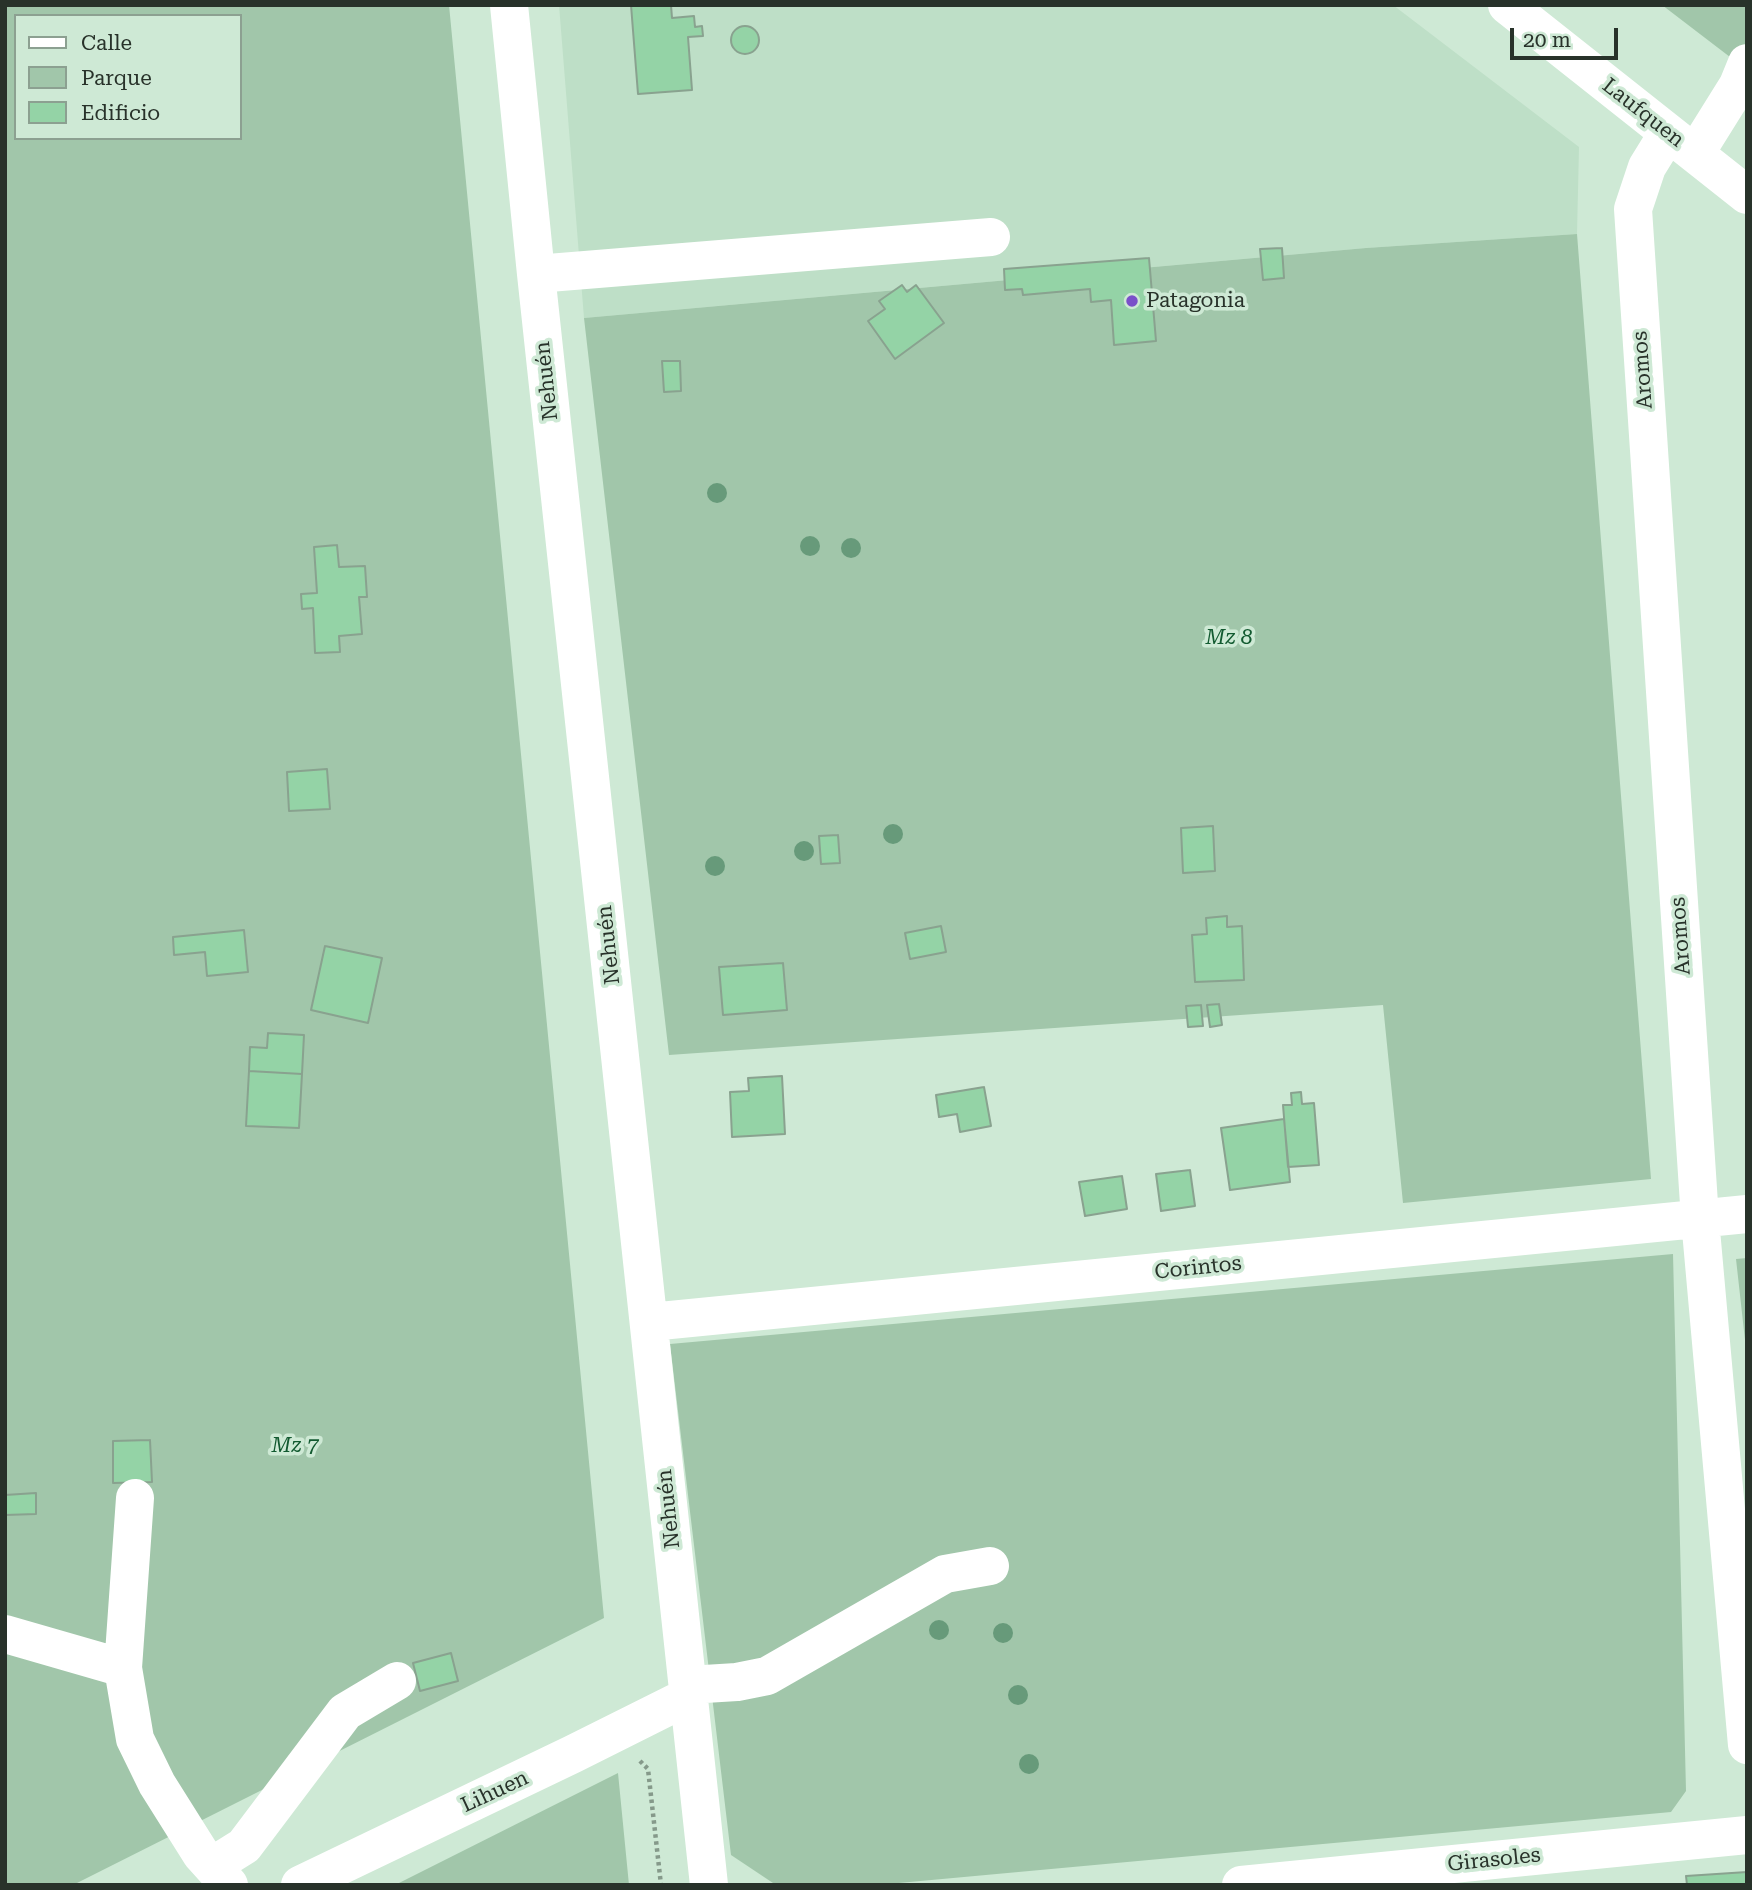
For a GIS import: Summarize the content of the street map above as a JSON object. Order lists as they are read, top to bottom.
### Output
{
  "streets": {
    "street": [
      "Laufquen",
      "Aromos",
      "Nehuén",
      "Corintos",
      "Lihuen",
      "Girasoles"
    ]
  },
  "crossings": [
    ["Laufquen", "Aromos"],
    ["Aromos", "Corintos"],
    ["Nehuén", "Corintos"],
    ["Nehuén", "Lihuen"]
  ],
  "parks": ["Mz 8", "Mz 7"],
  "places": ["Patagonia"],
  "legend": ["Calle", "Parque", "Edificio"],
  "scale_bar": "20 m"
}
